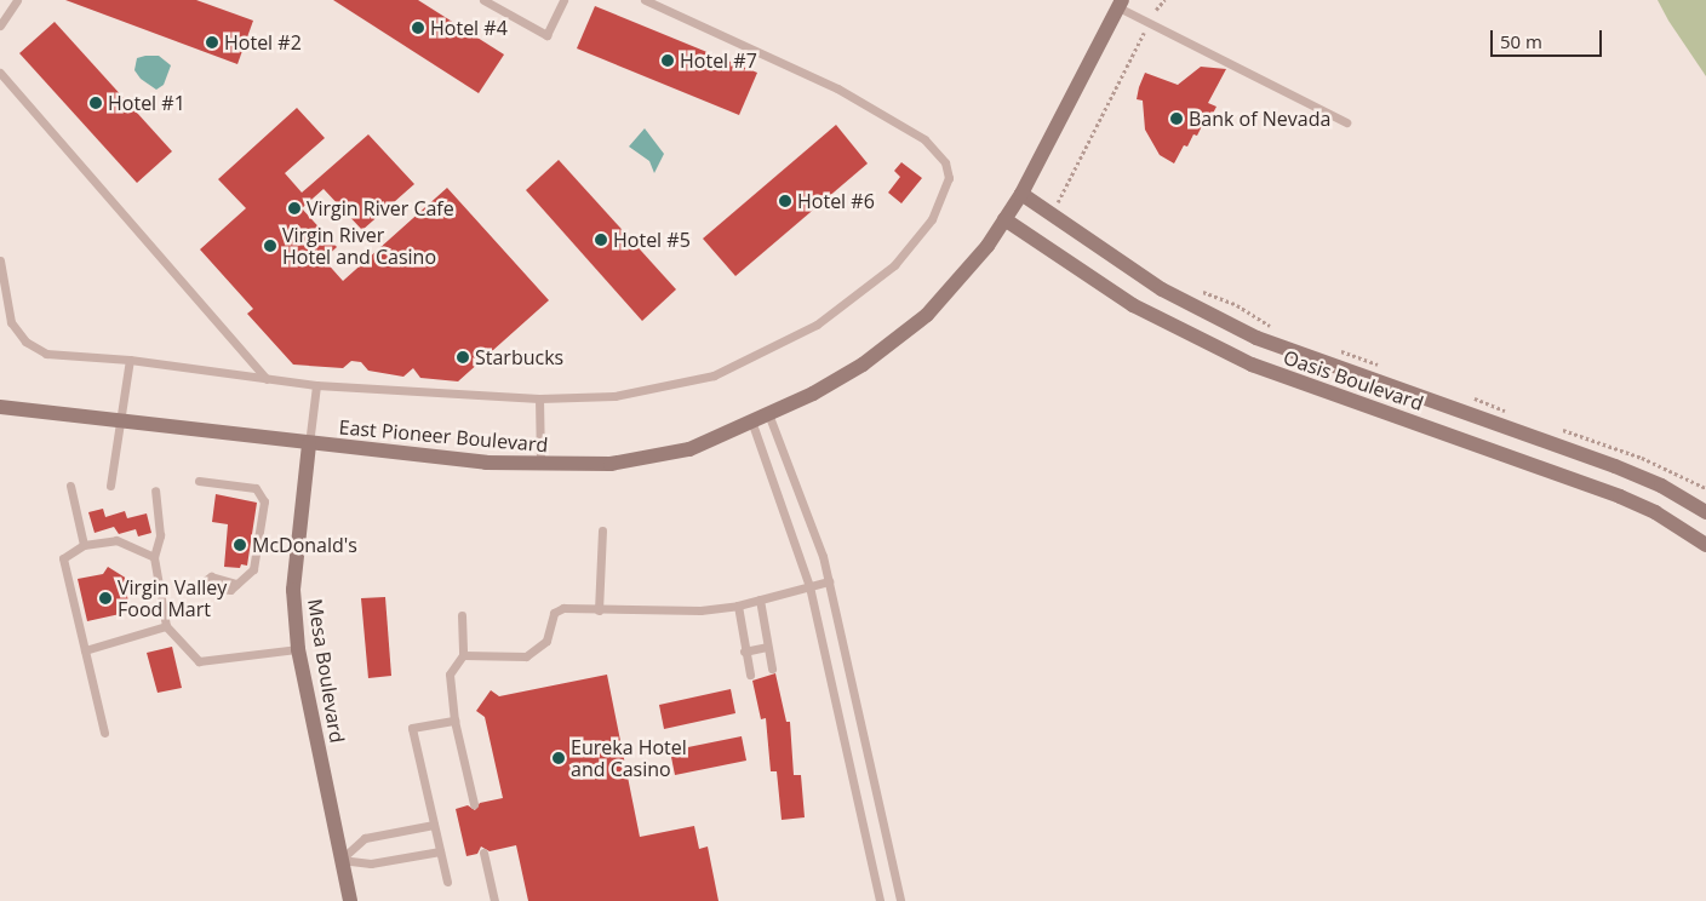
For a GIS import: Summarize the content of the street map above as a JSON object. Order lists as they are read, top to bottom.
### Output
{
  "streets": {
    "main road": ["Oasis Boulevard", "East Pioneer Boulevard", "Mesa Boulevard"]
  },
  "crossings": [
    ["Oasis Boulevard", "East Pioneer Boulevard"],
    ["East Pioneer Boulevard", "Mesa Boulevard"]
  ],
  "places": [
    "Hotel #4",
    "Hotel #2",
    "Hotel #7",
    "Hotel #1",
    "Bank of Nevada",
    "Hotel #6",
    "Virgin River Cafe",
    "Hotel #5",
    "Virgin River Hotel and Casino",
    "Starbucks",
    "McDonald's",
    "Virgin Valley Food Mart",
    "Eureka Hotel and Casino"
  ],
  "scale_bar": "50 m"
}
